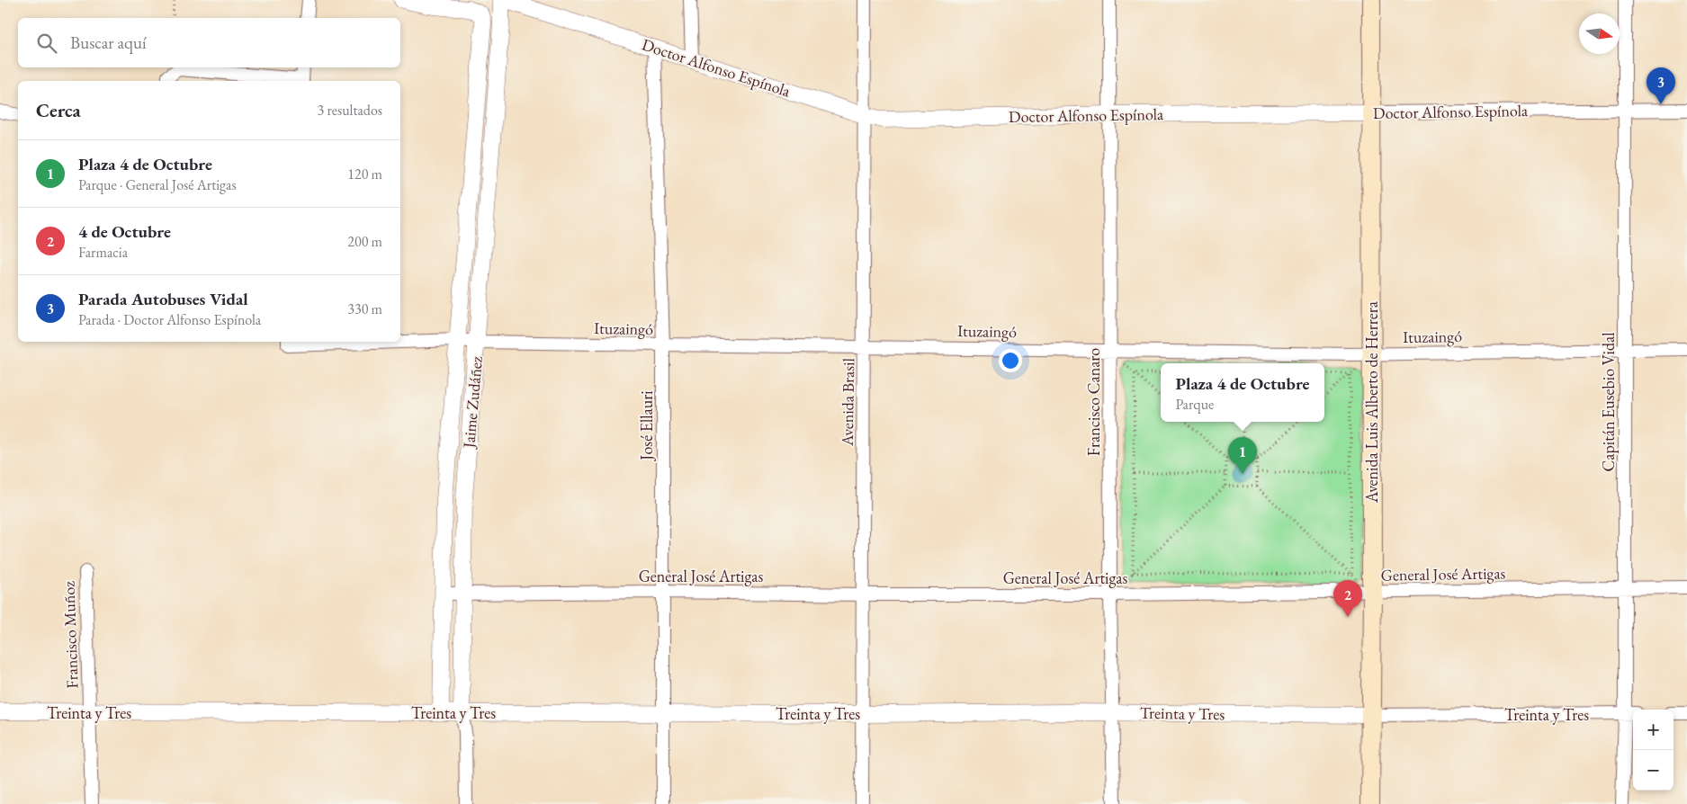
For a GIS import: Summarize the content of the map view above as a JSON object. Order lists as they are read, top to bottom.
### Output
{
  "streets": {
    "main road": ["Avenida Luis Alberto de Herrera"],
    "street": [
      "Doctor Alfonso Espínola",
      "Ituzaingó",
      "Jaime Zudáñez",
      "Avenida Brasil",
      "Francisco Canaro",
      "Capitán Eusebio Vidal",
      "José Ellauri",
      "General José Artigas",
      "Francisco Muñoz",
      "Treinta y Tres"
    ]
  },
  "crossings": [
    ["Doctor Alfonso Espínola", "Jaime Zudáñez"],
    ["Doctor Alfonso Espínola", "Avenida Brasil"],
    ["Doctor Alfonso Espínola", "Francisco Canaro"],
    ["Doctor Alfonso Espínola", "Avenida Luis Alberto de Herrera"],
    ["Doctor Alfonso Espínola", "Capitán Eusebio Vidal"],
    ["Doctor Alfonso Espínola", "José Ellauri"],
    ["Ituzaingó", "Jaime Zudáñez"],
    ["Ituzaingó", "Avenida Brasil"],
    ["Ituzaingó", "Francisco Canaro"],
    ["Ituzaingó", "Avenida Luis Alberto de Herrera"],
    ["Ituzaingó", "Capitán Eusebio Vidal"],
    ["Ituzaingó", "José Ellauri"],
    ["Jaime Zudáñez", "General José Artigas"],
    ["Jaime Zudáñez", "Treinta y Tres"],
    ["Avenida Brasil", "General José Artigas"],
    ["Avenida Brasil", "Treinta y Tres"],
    ["Francisco Canaro", "General José Artigas"],
    ["Francisco Canaro", "Treinta y Tres"],
    ["Avenida Luis Alberto de Herrera", "General José Artigas"],
    ["Avenida Luis Alberto de Herrera", "Treinta y Tres"],
    ["Capitán Eusebio Vidal", "General José Artigas"],
    ["Capitán Eusebio Vidal", "Treinta y Tres"],
    ["José Ellauri", "General José Artigas"],
    ["José Ellauri", "Treinta y Tres"],
    ["Francisco Muñoz", "Treinta y Tres"]
  ],
  "north": "right",
  "page": {
    "search": "Buscar aquí",
    "pins": ["3", "1", "2"],
    "heading": ["Cerca", "3 resultados"],
    "list": [
      {
        "mark": "1",
        "name": "Plaza 4 de Octubre",
        "note": "Parque · General José Artigas",
        "value": "120 m"
      },
      {
        "mark": "2",
        "name": "4 de Octubre",
        "note": "Farmacia",
        "value": "200 m"
      },
      {
        "mark": "3",
        "name": "Parada Autobuses Vidal",
        "note": "Parada · Doctor Alfonso Espínola",
        "value": "330 m"
      }
    ],
    "popup": ["Plaza 4 de Octubre", "Parque"],
    "map_buttons": ["+", "−"]
  }
}
